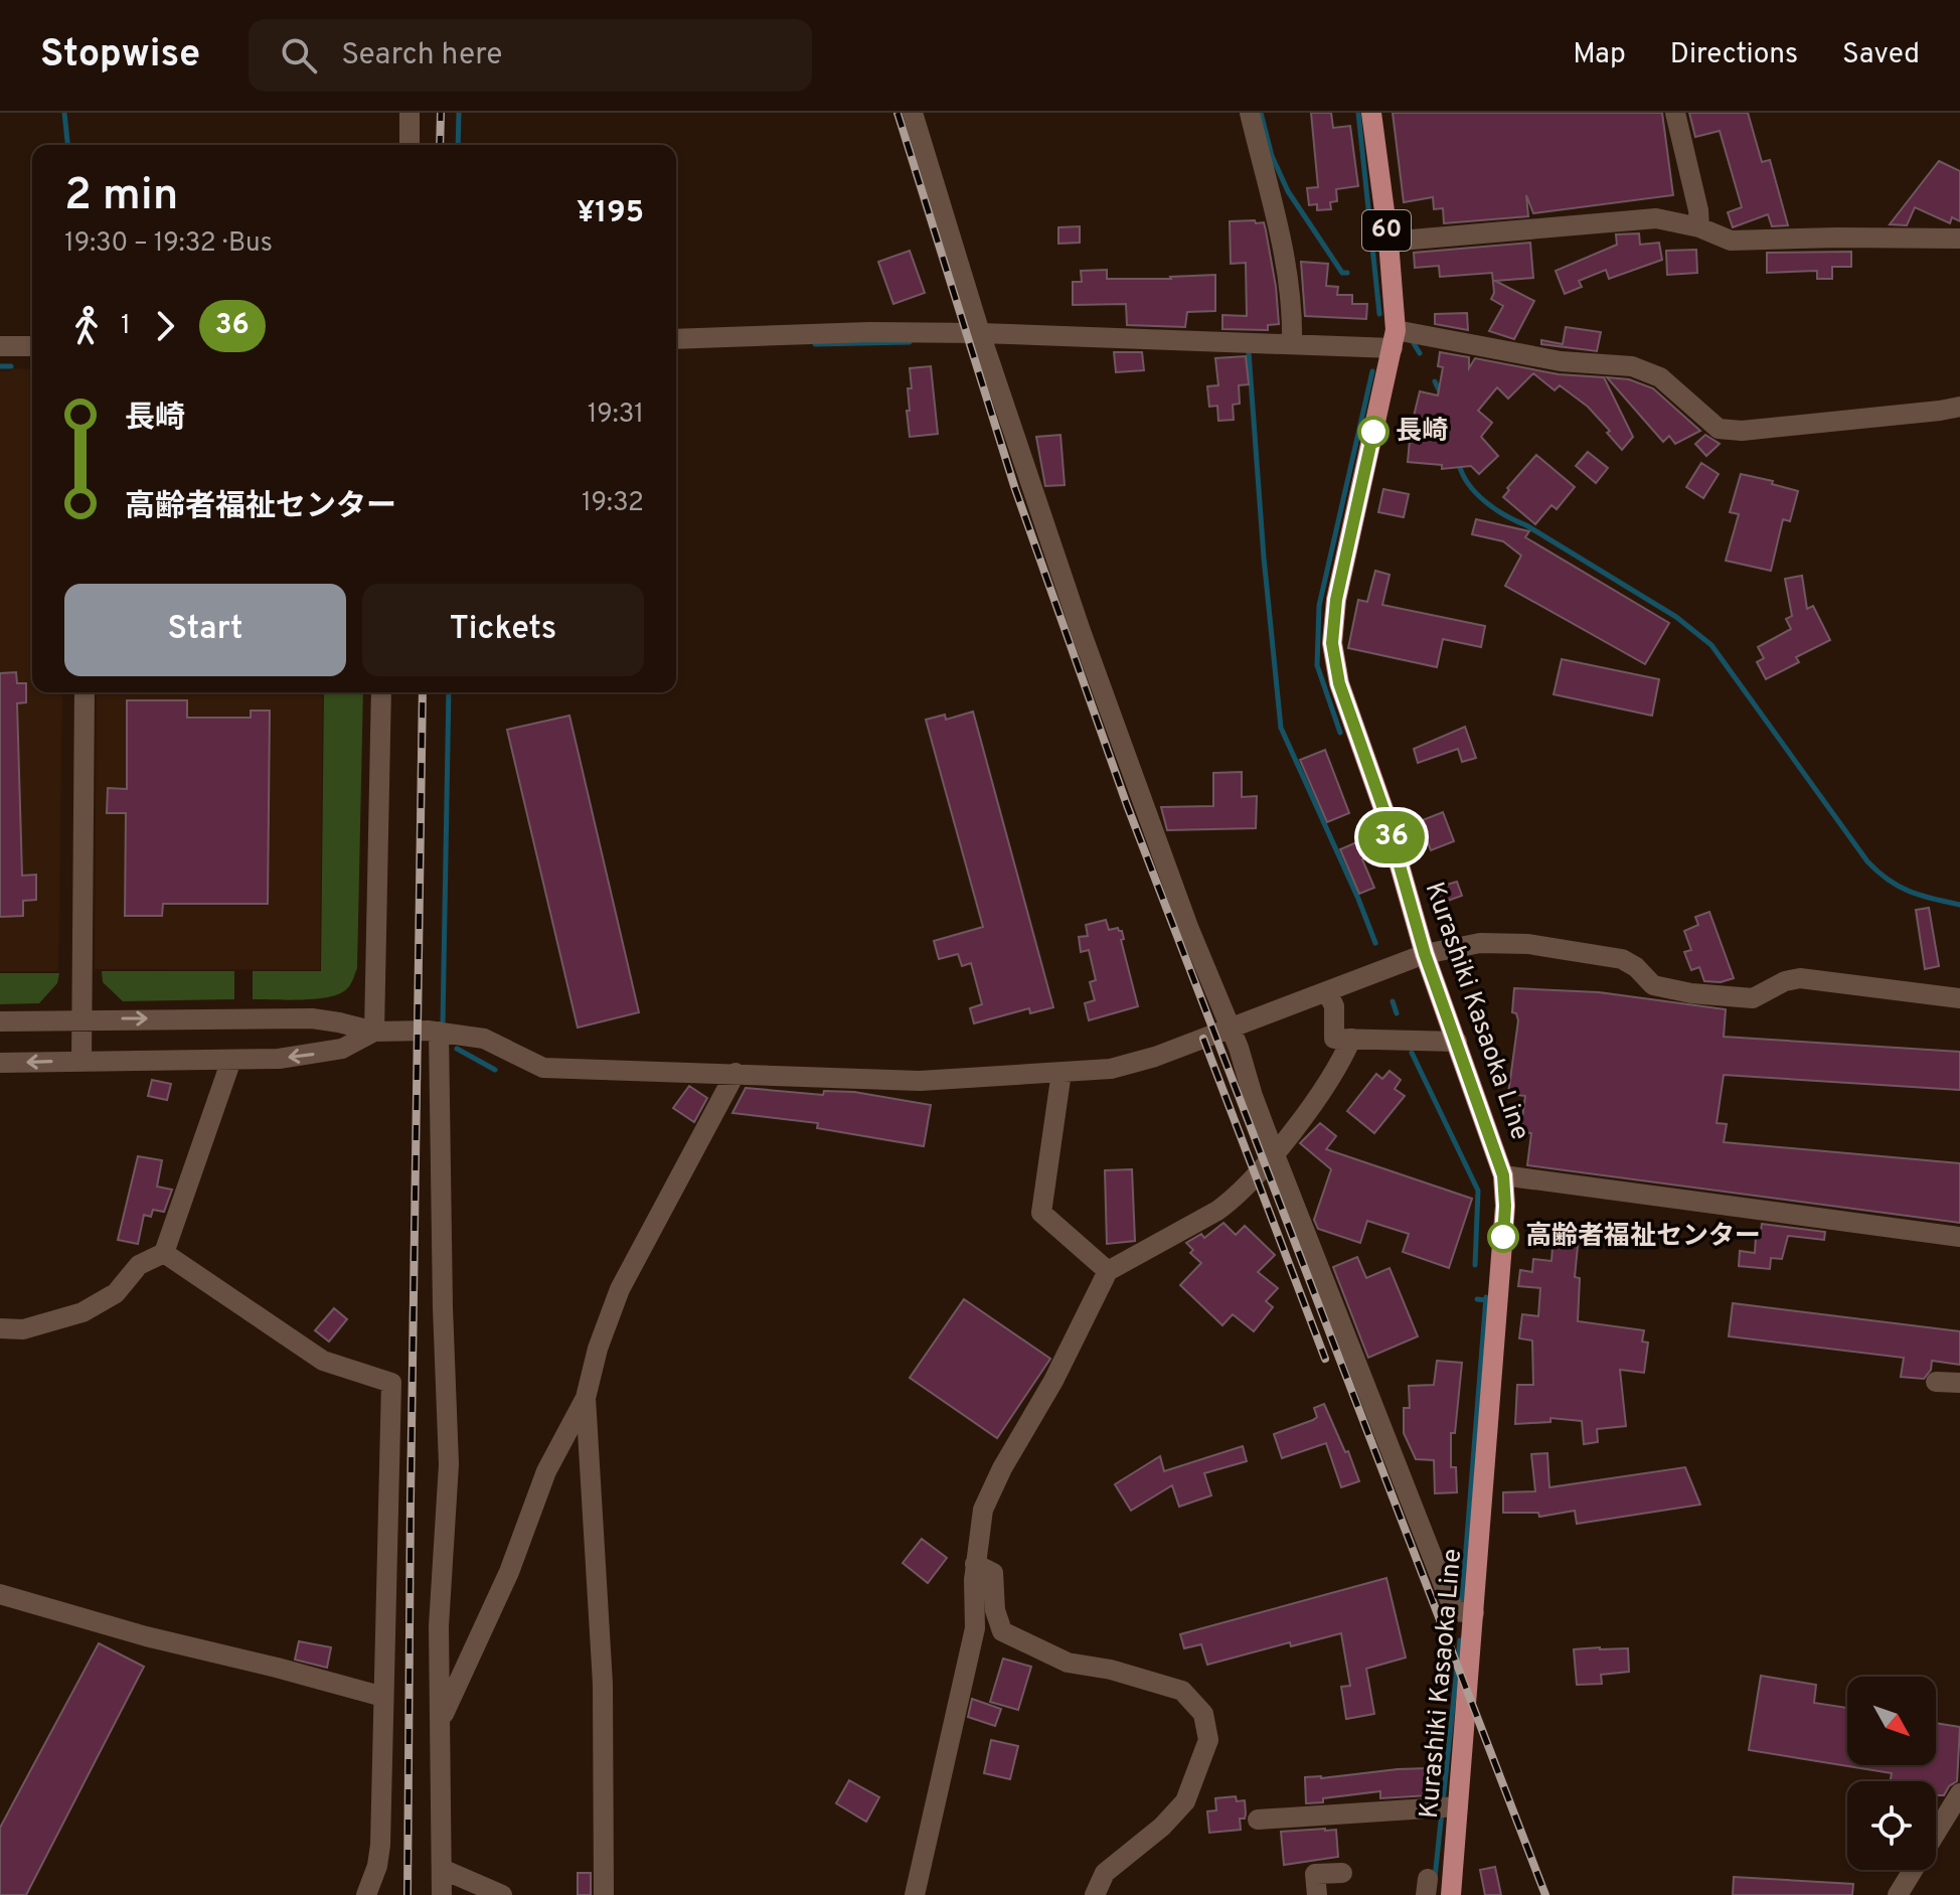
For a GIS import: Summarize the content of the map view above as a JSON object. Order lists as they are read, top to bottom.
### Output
{
  "streets": {
    "main road": ["60", "Kurashiki Kasaoka Line"]
  },
  "places": ["長崎", "高齢者福祉センター"],
  "lines": ["bus line 36"],
  "north": "bottom right",
  "page": {
    "header": "Stopwise",
    "search": "Search here",
    "nav": ["Map", "Directions", "Saved"],
    "on_map": "36",
    "heading": ["2 min", "19:30 – 19:32 · Bus", "¥195"],
    "legs": ["1", "36"],
    "list": [
      {
        "name": "長崎",
        "value": "19:31"
      },
      {
        "name": "高齢者福祉センター",
        "value": "19:32"
      }
    ],
    "buttons": ["Start", "Tickets"]
  }
}
